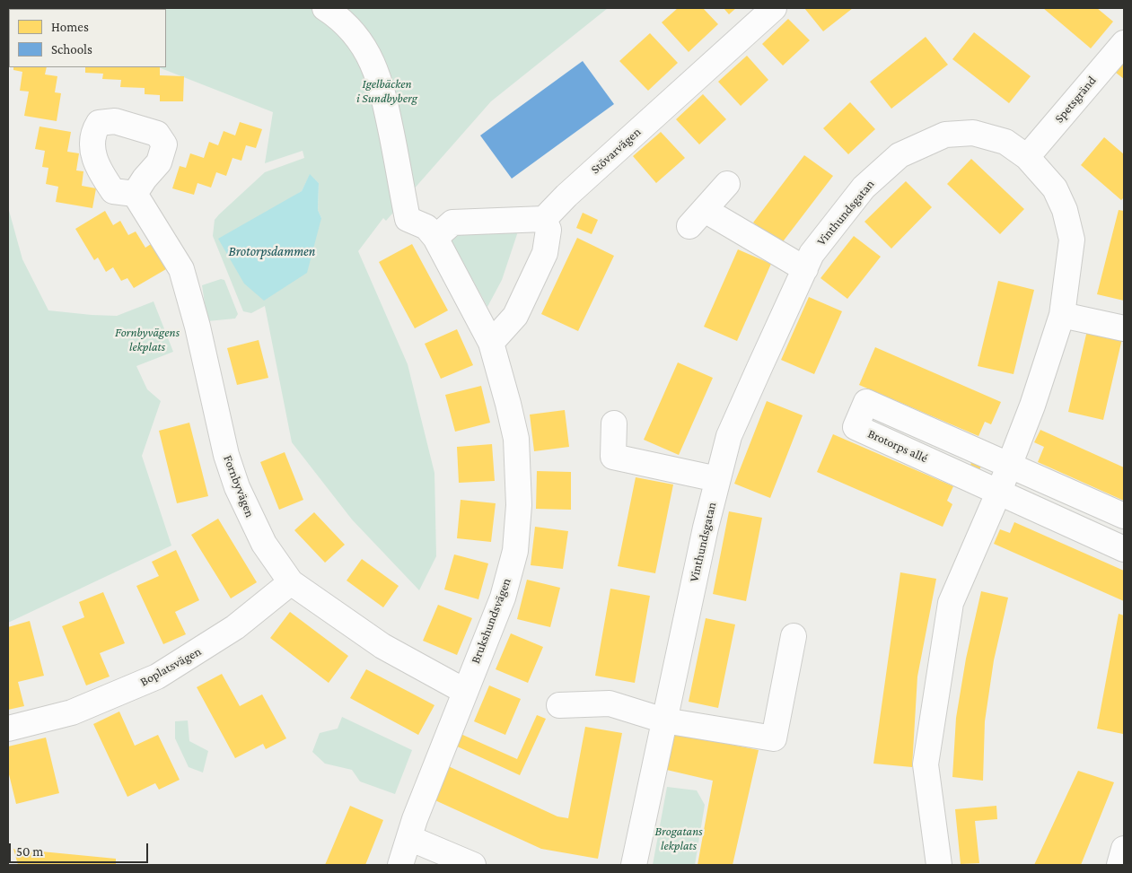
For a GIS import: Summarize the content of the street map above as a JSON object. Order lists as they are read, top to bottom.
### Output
{
  "streets": {
    "street": [
      "Spetsgränd",
      "Stövarvägen",
      "Vinthundsgatan",
      "Brotorps allé",
      "Fornbyvägen",
      "Brukshundsvägen",
      "Boplatsvägen"
    ]
  },
  "crossings": [
    ["Spetsgränd", "Vinthundsgatan"],
    ["Vinthundsgatan", "Brotorps allé"],
    ["Fornbyvägen", "Brukshundsvägen"],
    ["Fornbyvägen", "Boplatsvägen"]
  ],
  "water": ["Brotorpsdammen"],
  "parks": ["Igelbäcken i Sundbyberg", "Fornbyvägens lekplats", "Brogatans lekplats"],
  "legend": ["Homes", "Schools"],
  "scale_bar": "50 m"
}
